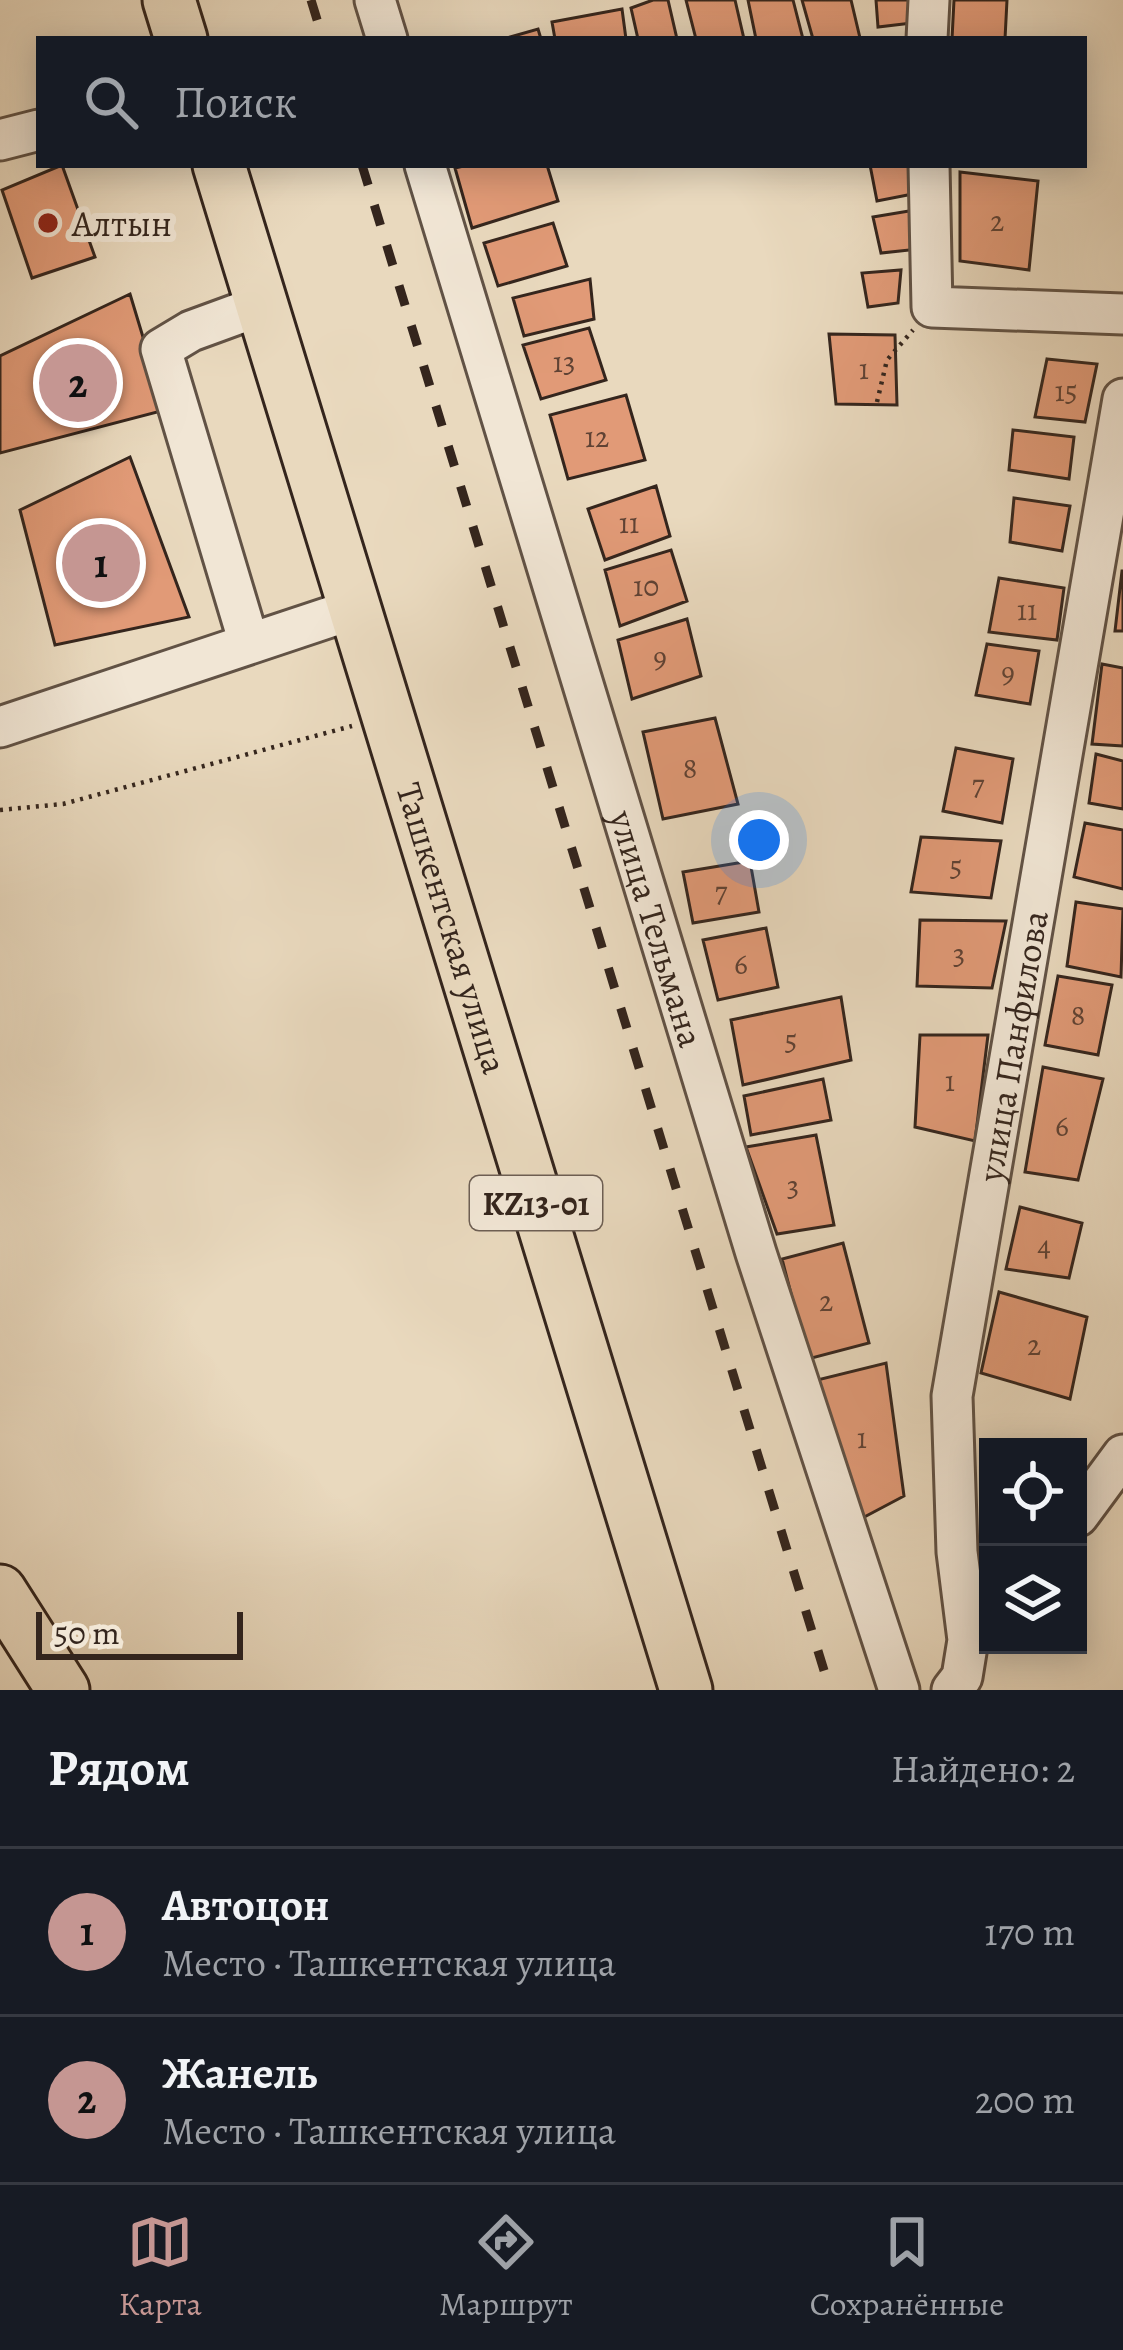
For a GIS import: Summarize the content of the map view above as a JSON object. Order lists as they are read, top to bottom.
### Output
{
  "streets": {
    "main road": ["Ташкентская улица", "KZ13-01"],
    "street": ["улица Тельмана", "улица Панфилова"]
  },
  "places": ["Алтын"],
  "house_numbers": [
    "2",
    "13",
    "1",
    "15",
    "12",
    "11",
    "10",
    "11",
    "9",
    "9",
    "8",
    "7",
    "5",
    "7",
    "3",
    "6",
    "8",
    "5",
    "1",
    "6",
    "3",
    "4",
    "2",
    "2",
    "1"
  ],
  "scale_bar": "50 m",
  "page": {
    "search": "Поиск",
    "pins": ["2", "1"],
    "scale": "50 m",
    "heading": ["Рядом", "Найдено: 2"],
    "list": [
      {
        "mark": "1",
        "name": "Автоцон",
        "note": "Место · Ташкентская улица",
        "value": "170 m"
      },
      {
        "mark": "2",
        "name": "Жанель",
        "note": "Место · Ташкентская улица",
        "value": "200 m"
      }
    ],
    "nav": ["Карта", "Маршрут", "Сохранённые"]
  }
}
